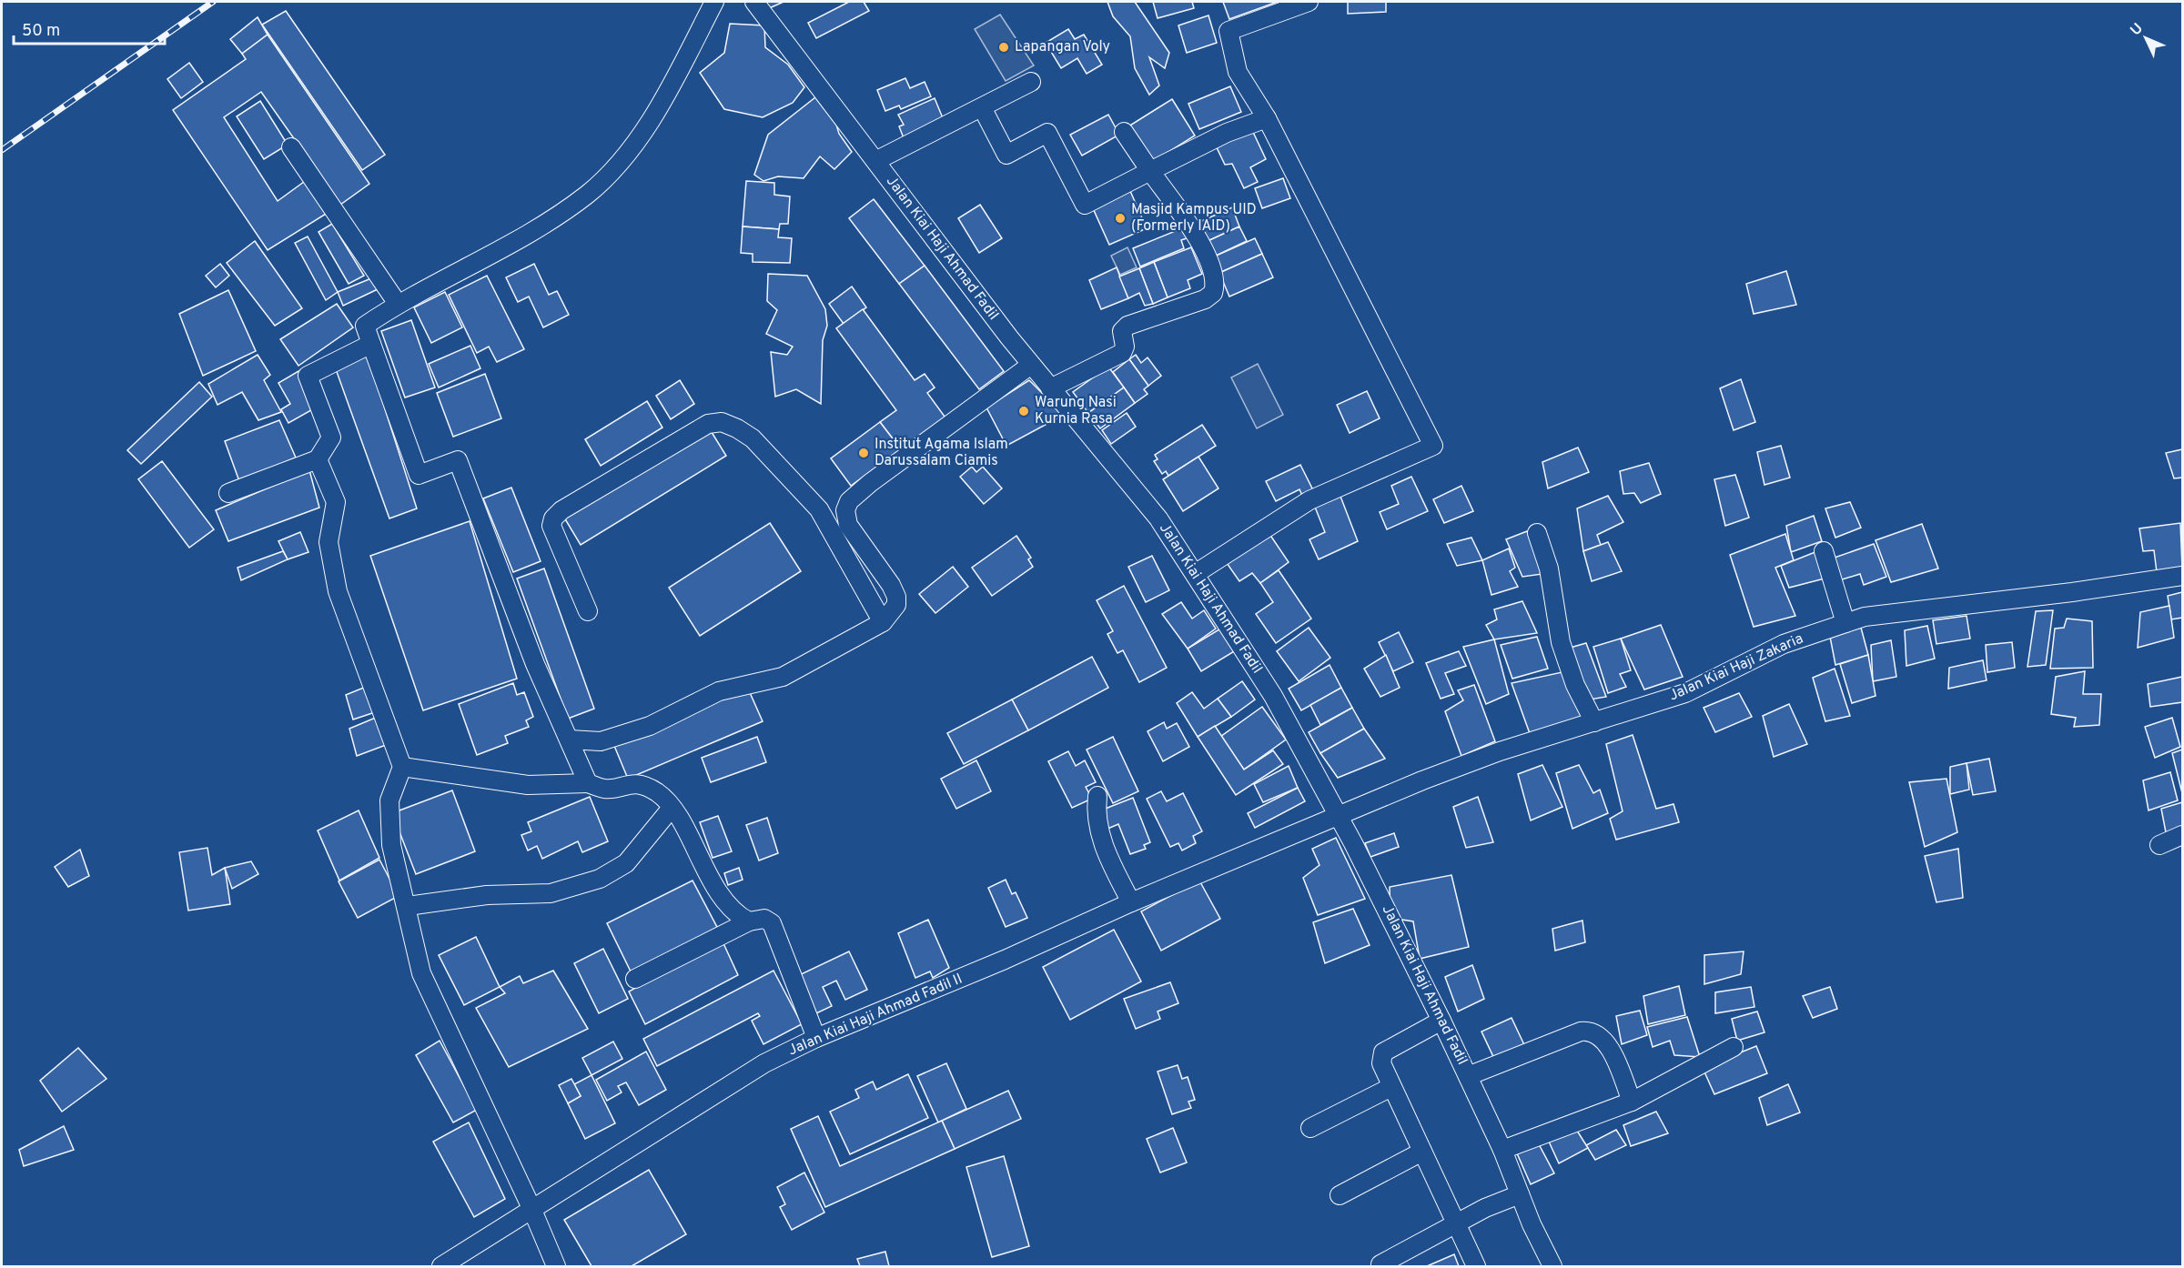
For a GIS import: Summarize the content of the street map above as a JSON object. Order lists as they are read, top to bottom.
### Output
{
  "streets": {
    "street": ["Jalan Kiai Haji Ahmad Fadil", "Jalan Kiai Haji Zakaria", "Jalan Kiai Haji Ahmad Fadil II"]
  },
  "crossings": [
    ["Jalan Kiai Haji Ahmad Fadil", "Jalan Kiai Haji Zakaria"],
    ["Jalan Kiai Haji Ahmad Fadil", "Jalan Kiai Haji Ahmad Fadil II"],
    ["Jalan Kiai Haji Zakaria", "Jalan Kiai Haji Ahmad Fadil II"]
  ],
  "places": [
    "Lapangan Voly",
    "Masjid Kampus UID (Formerly IAID)",
    "Warung Nasi Kurnia Rasa",
    "Institut Agama Islam Darussalam Ciamis"
  ],
  "scale_bar": "50 m",
  "north": "top left"
}
